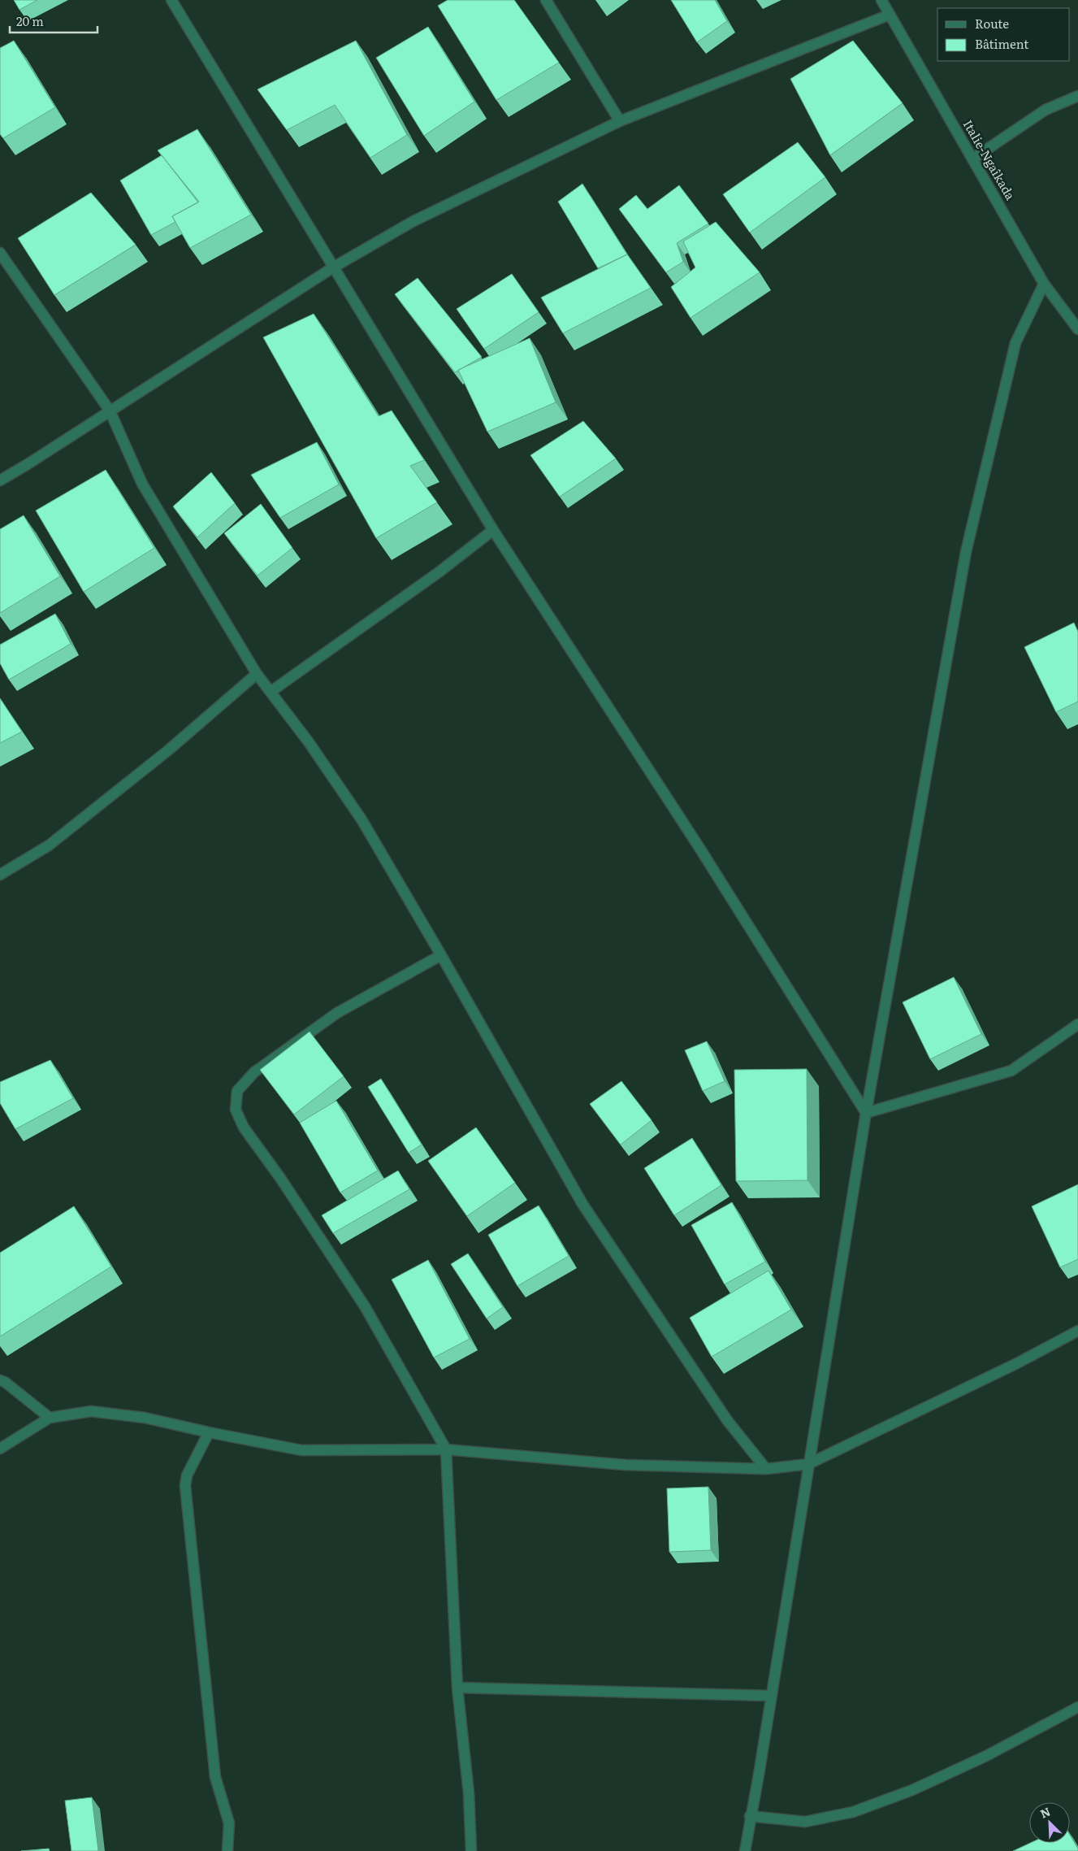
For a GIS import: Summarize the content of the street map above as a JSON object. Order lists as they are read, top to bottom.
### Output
{
  "streets": {
    "street": ["Italie-Ngaîkada"]
  },
  "legend": ["Route", "Bâtiment"],
  "scale_bar": "20 m",
  "north": "top left"
}
